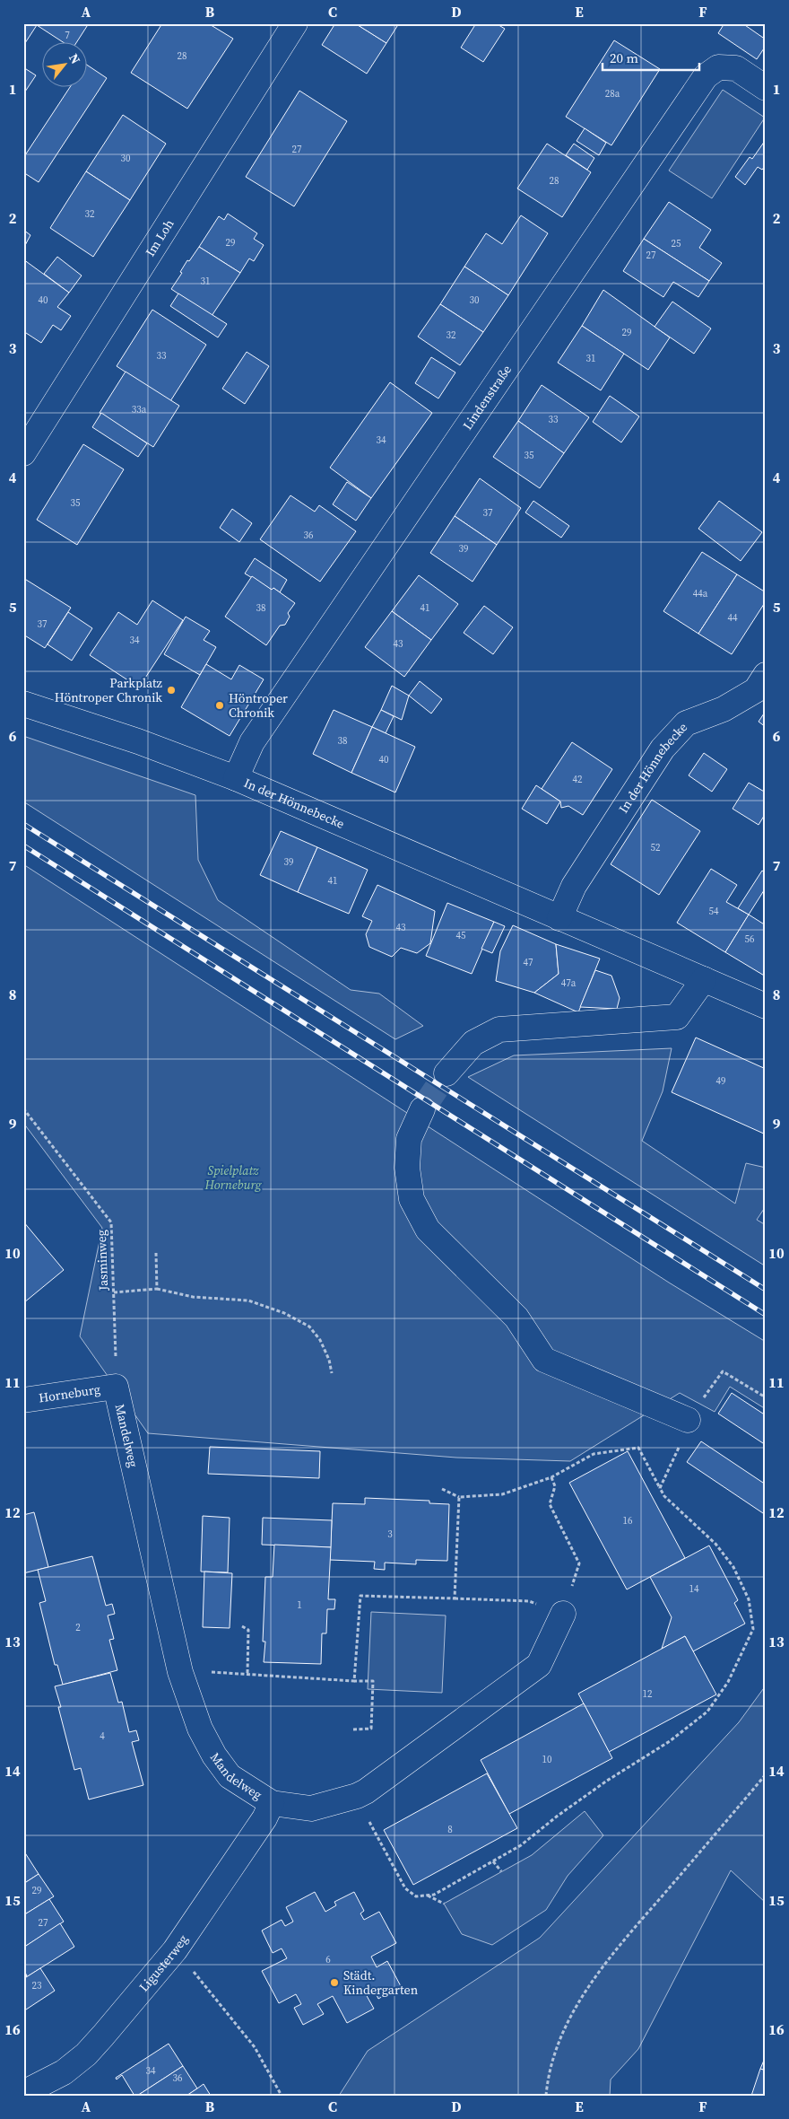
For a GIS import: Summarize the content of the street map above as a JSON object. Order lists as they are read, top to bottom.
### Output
{
  "streets": {
    "street": [
      "Im Loh",
      "Lindenstraße",
      "In der Hönnebecke",
      "Horneburg",
      "Mandelweg",
      "Ligusterweg"
    ],
    "path": ["Jasminweg"]
  },
  "crossings": [
    ["Lindenstraße", "In der Hönnebecke"],
    ["Jasminweg", "Horneburg"],
    ["Jasminweg", "Mandelweg"],
    ["Horneburg", "Mandelweg"],
    ["Mandelweg", "Ligusterweg"]
  ],
  "parks": ["Spielplatz Horneburg"],
  "places": ["Parkplatz Höntroper Chronik", "Höntroper Chronik", "Städt. Kindergarten"],
  "house_numbers": [
    "7",
    "28",
    "28a",
    "27",
    "30",
    "28",
    "32",
    "29",
    "25",
    "27",
    "31",
    "40",
    "30",
    "29",
    "32",
    "33",
    "31",
    "33a",
    "33",
    "34",
    "35",
    "35",
    "37",
    "36",
    "39",
    "44a",
    "38",
    "41",
    "44",
    "37",
    "34",
    "43",
    "38",
    "40",
    "42",
    "52",
    "39",
    "41",
    "54",
    "43",
    "45",
    "56",
    "47",
    "47a",
    "49",
    "16",
    "3",
    "14",
    "1",
    "2",
    "12",
    "4",
    "10",
    "8",
    "29",
    "27",
    "6",
    "23",
    "34",
    "36"
  ],
  "scale_bar": "20 m",
  "north": "top right",
  "grid": {
    "columns": [
      "A",
      "B",
      "C",
      "D",
      "E",
      "F"
    ],
    "rows": [
      "1",
      "2",
      "3",
      "4",
      "5",
      "6",
      "7",
      "8",
      "9",
      "10",
      "11",
      "12",
      "13",
      "14",
      "15",
      "16"
    ]
  }
}
